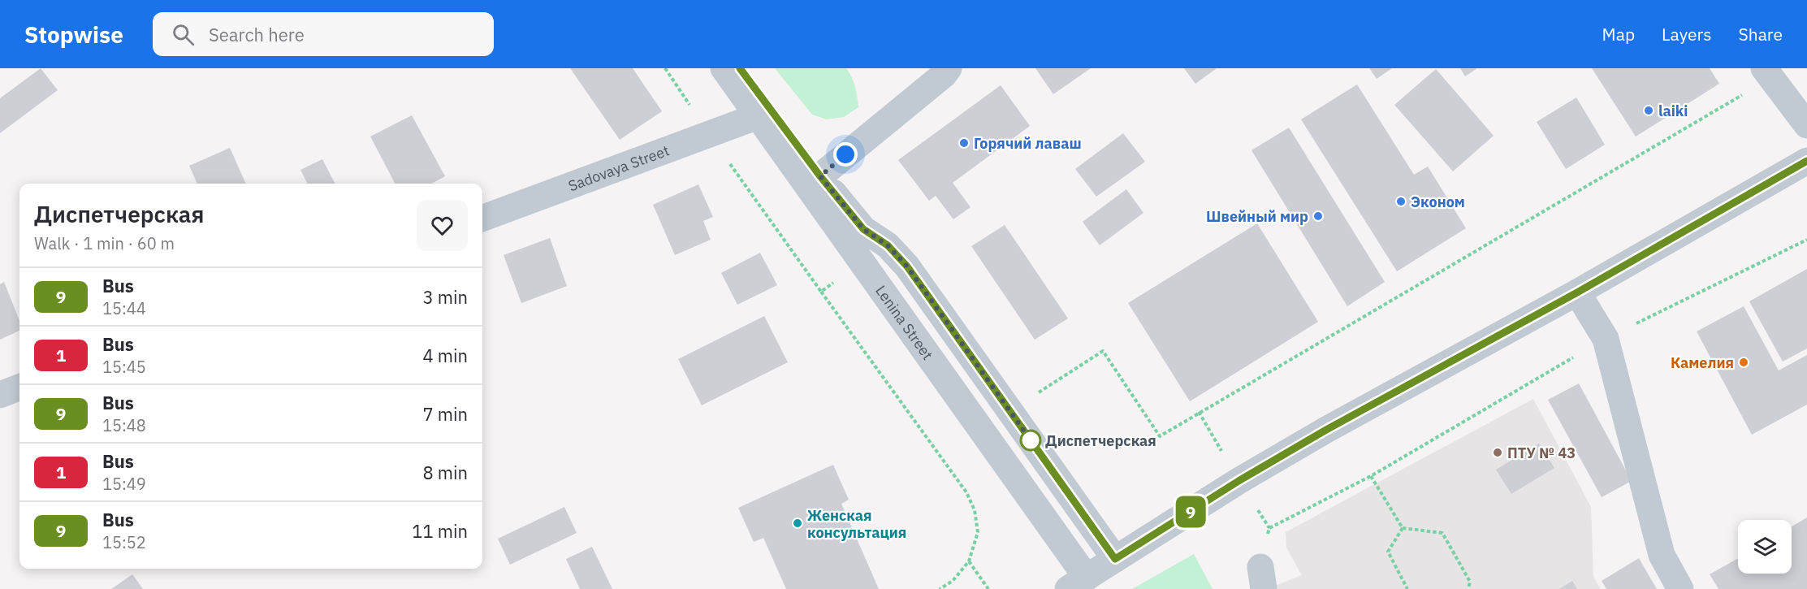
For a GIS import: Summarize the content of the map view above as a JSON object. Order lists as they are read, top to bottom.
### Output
{
  "streets": {
    "street": ["Sadovaya Street", "Lenina Street"]
  },
  "crossings": [
    ["Sadovaya Street", "Lenina Street"]
  ],
  "places": [
    "laiki",
    "Горячий лаваш",
    "Эконом",
    "Швейный мир",
    "Камелия",
    "Диспетчерская",
    "ПТУ № 43",
    "Женская консультация"
  ],
  "lines": ["bus line 9"],
  "page": {
    "header": "Stopwise",
    "search": "Search here",
    "nav": ["Map", "Layers", "Share"],
    "on_map": "9",
    "heading": ["Диспетчерская", "Walk · 1 min · 60 m"],
    "list": [
      {
        "mark": "9",
        "name": "Bus",
        "note": "15:44",
        "value": "3 min"
      },
      {
        "mark": "1",
        "name": "Bus",
        "note": "15:45",
        "value": "4 min"
      },
      {
        "mark": "9",
        "name": "Bus",
        "note": "15:48",
        "value": "7 min"
      },
      {
        "mark": "1",
        "name": "Bus",
        "note": "15:49",
        "value": "8 min"
      },
      {
        "mark": "9",
        "name": "Bus",
        "note": "15:52",
        "value": "11 min"
      }
    ]
  }
}
